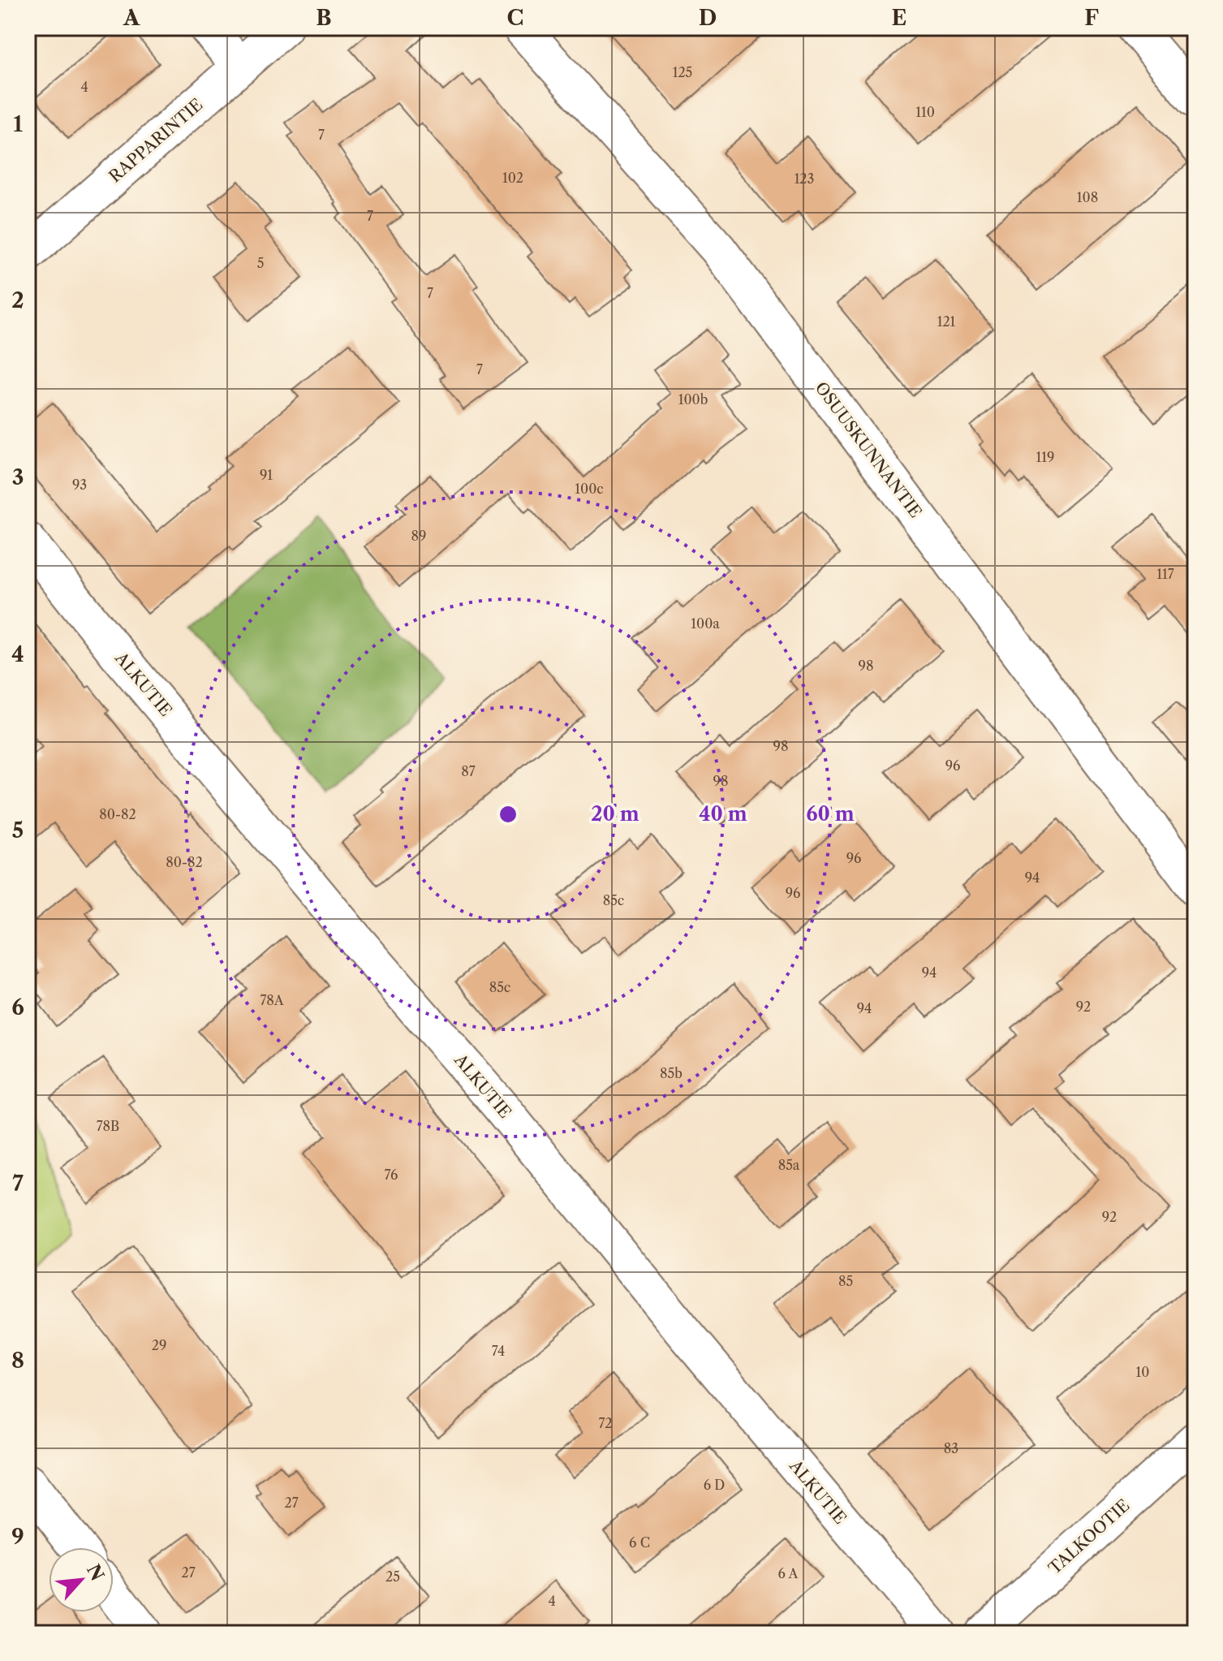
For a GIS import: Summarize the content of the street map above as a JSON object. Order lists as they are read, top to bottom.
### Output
{
  "streets": {
    "street": [
      "RAPPARINTIE",
      "OSUUSKUNNANTIE",
      "ALKUTIE",
      "TALKOOTIE"
    ]
  },
  "house_numbers": [
    "125",
    "4",
    "110",
    "7",
    "102",
    "123",
    "108",
    "7",
    "5",
    "7",
    "121",
    "7",
    "100b",
    "119",
    "91",
    "93",
    "100c",
    "89",
    "117",
    "100a",
    "98",
    "98",
    "96",
    "87",
    "98",
    "80-82",
    "96",
    "80-82",
    "94",
    "96",
    "85c",
    "94",
    "85c",
    "78A",
    "92",
    "94",
    "85b",
    "78B",
    "85a",
    "76",
    "92",
    "85",
    "29",
    "74",
    "10",
    "72",
    "83",
    "6 D",
    "27",
    "6 C",
    "27",
    "6 A",
    "25",
    "4"
  ],
  "north": "top right",
  "grid": {
    "columns": [
      "A",
      "B",
      "C",
      "D",
      "E",
      "F"
    ],
    "rows": [
      "1",
      "2",
      "3",
      "4",
      "5",
      "6",
      "7",
      "8",
      "9"
    ]
  },
  "rings": ["20 m", "40 m", "60 m"]
}
